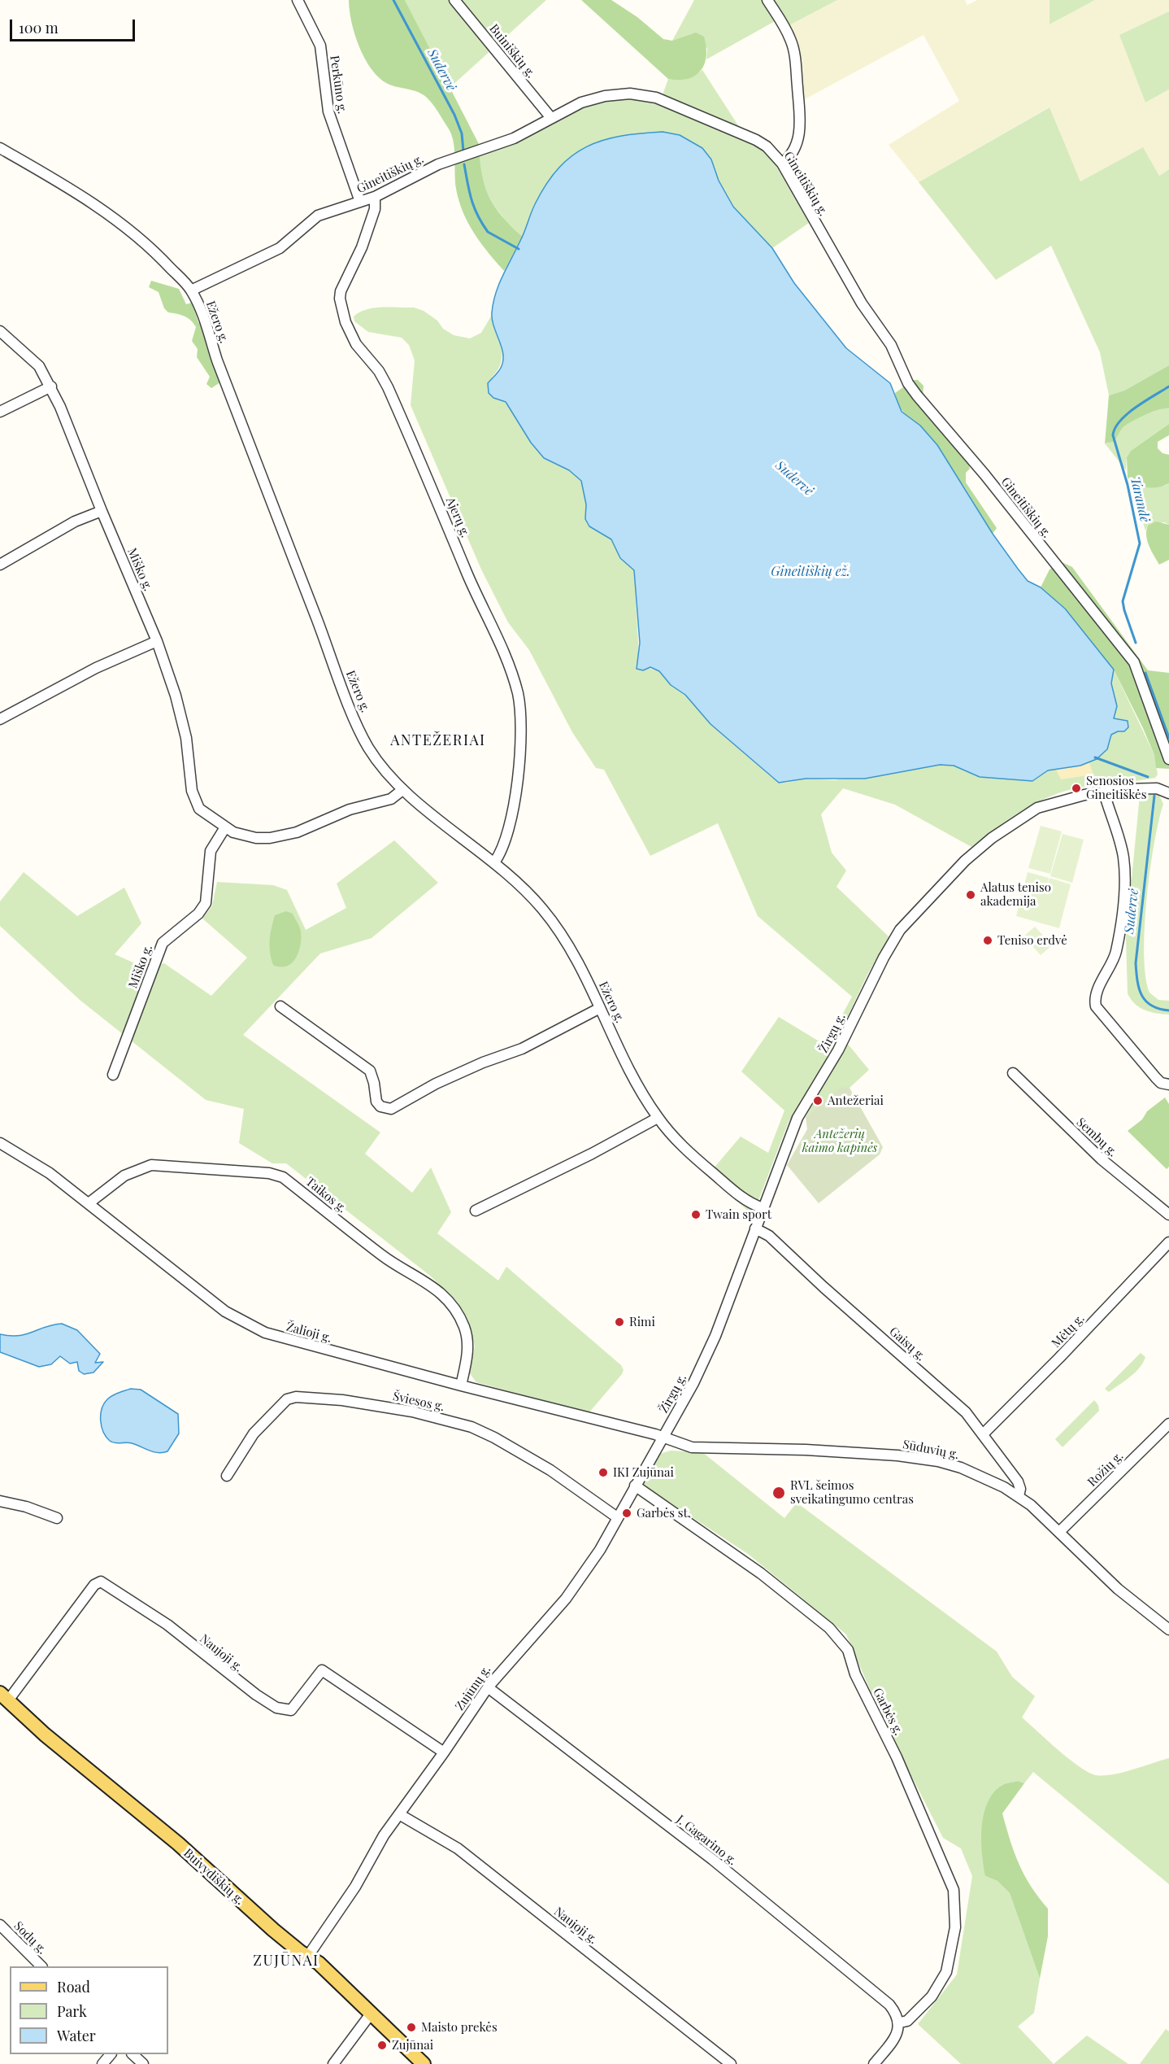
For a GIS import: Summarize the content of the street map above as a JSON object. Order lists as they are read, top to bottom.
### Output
{
  "streets": {
    "main road": ["Buivydiškių g."],
    "street": [
      "Buiniškių g.",
      "Perkūno g.",
      "Gineitiškių g.",
      "Ežero g.",
      "Ajerų g.",
      "Miško g.",
      "Žirgų g.",
      "Sembų g.",
      "Taikos g.",
      "Mėtų g.",
      "Žalioji g.",
      "Gaisų g.",
      "Šviesos g.",
      "Sūduvių g.",
      "Rožių g.",
      "Naujoji g.",
      "Zujūnų g.",
      "Garbės g.",
      "J. Gagarino g.",
      "Sodų g."
    ]
  },
  "crossings": [
    ["Buiniškių g.", "Gineitiškių g."],
    ["Perkūno g.", "Gineitiškių g."],
    ["Gineitiškių g.", "Ežero g."],
    ["Gineitiškių g.", "Ajerų g."],
    ["Ežero g.", "Ajerų g."],
    ["Ežero g.", "Miško g."],
    ["Ežero g.", "Žirgų g."],
    ["Žirgų g.", "Žalioji g."],
    ["Žirgų g.", "Gaisų g."],
    ["Žirgų g.", "Sūduvių g."],
    ["Žirgų g.", "Zujūnų g."],
    ["Taikos g.", "Žalioji g."],
    ["Mėtų g.", "Gaisų g."],
    ["Žalioji g.", "Sūduvių g."],
    ["Žalioji g.", "Zujūnų g."],
    ["Gaisų g.", "Sūduvių g."],
    ["Šviesos g.", "Zujūnų g."],
    ["Sūduvių g.", "Rožių g."],
    ["Sūduvių g.", "Zujūnų g."],
    ["Naujoji g.", "Zujūnų g."],
    ["Naujoji g.", "Buivydiškių g."],
    ["Zujūnų g.", "Garbės g."],
    ["Zujūnų g.", "J. Gagarino g."],
    ["Zujūnų g.", "Buivydiškių g."],
    ["Garbės g.", "J. Gagarino g."]
  ],
  "districts": ["ANTEŽERIAI", "ZUJŪNAI"],
  "water": ["Sudervė", "Tarandė", "Gineitiškių ež."],
  "parks": ["Antežerių kaimo kapinės"],
  "places": [
    "Senosios Gineitiškės",
    "Alatus teniso akademija",
    "Teniso erdvė",
    "Antežeriai",
    "Twain sport",
    "Rimi",
    "IKI Zujūnai",
    "RVL šeimos sveikatingumo centras",
    "Garbės st.",
    "Maisto prekės",
    "Zujūnai"
  ],
  "legend": ["Road", "Park", "Water"],
  "scale_bar": "100 m"
}
